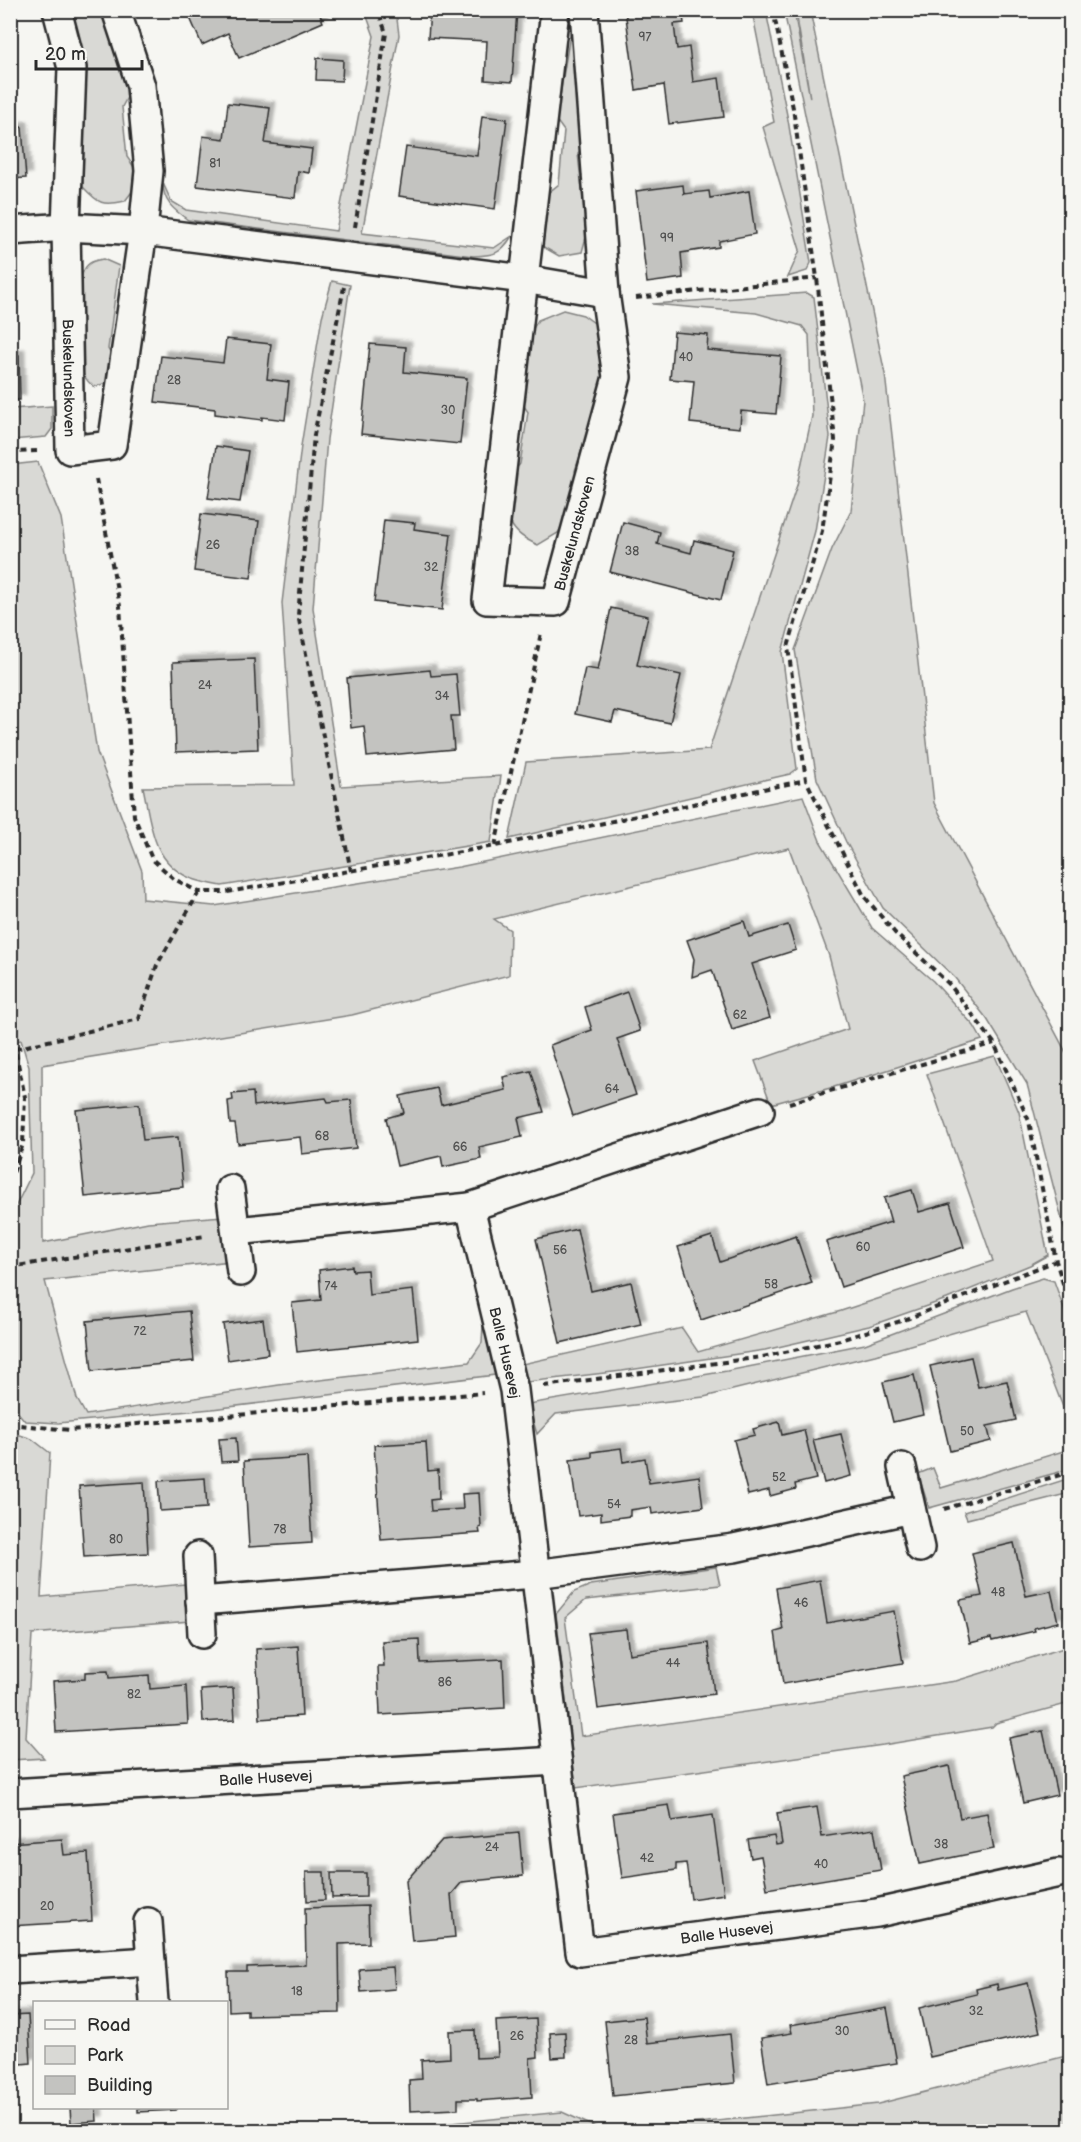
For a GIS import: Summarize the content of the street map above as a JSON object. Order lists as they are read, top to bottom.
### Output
{
  "streets": {
    "street": ["Buskelundskoven", "Balle Husevej"]
  },
  "house_numbers": [
    "97",
    "81",
    "99",
    "40",
    "28",
    "30",
    "26",
    "38",
    "32",
    "24",
    "34",
    "62",
    "64",
    "68",
    "66",
    "60",
    "56",
    "58",
    "74",
    "72",
    "50",
    "52",
    "54",
    "78",
    "80",
    "48",
    "46",
    "44",
    "86",
    "82",
    "38",
    "24",
    "42",
    "40",
    "20",
    "18",
    "32",
    "30",
    "26",
    "28"
  ],
  "legend": ["Road", "Park", "Building"],
  "scale_bar": "20 m"
}
